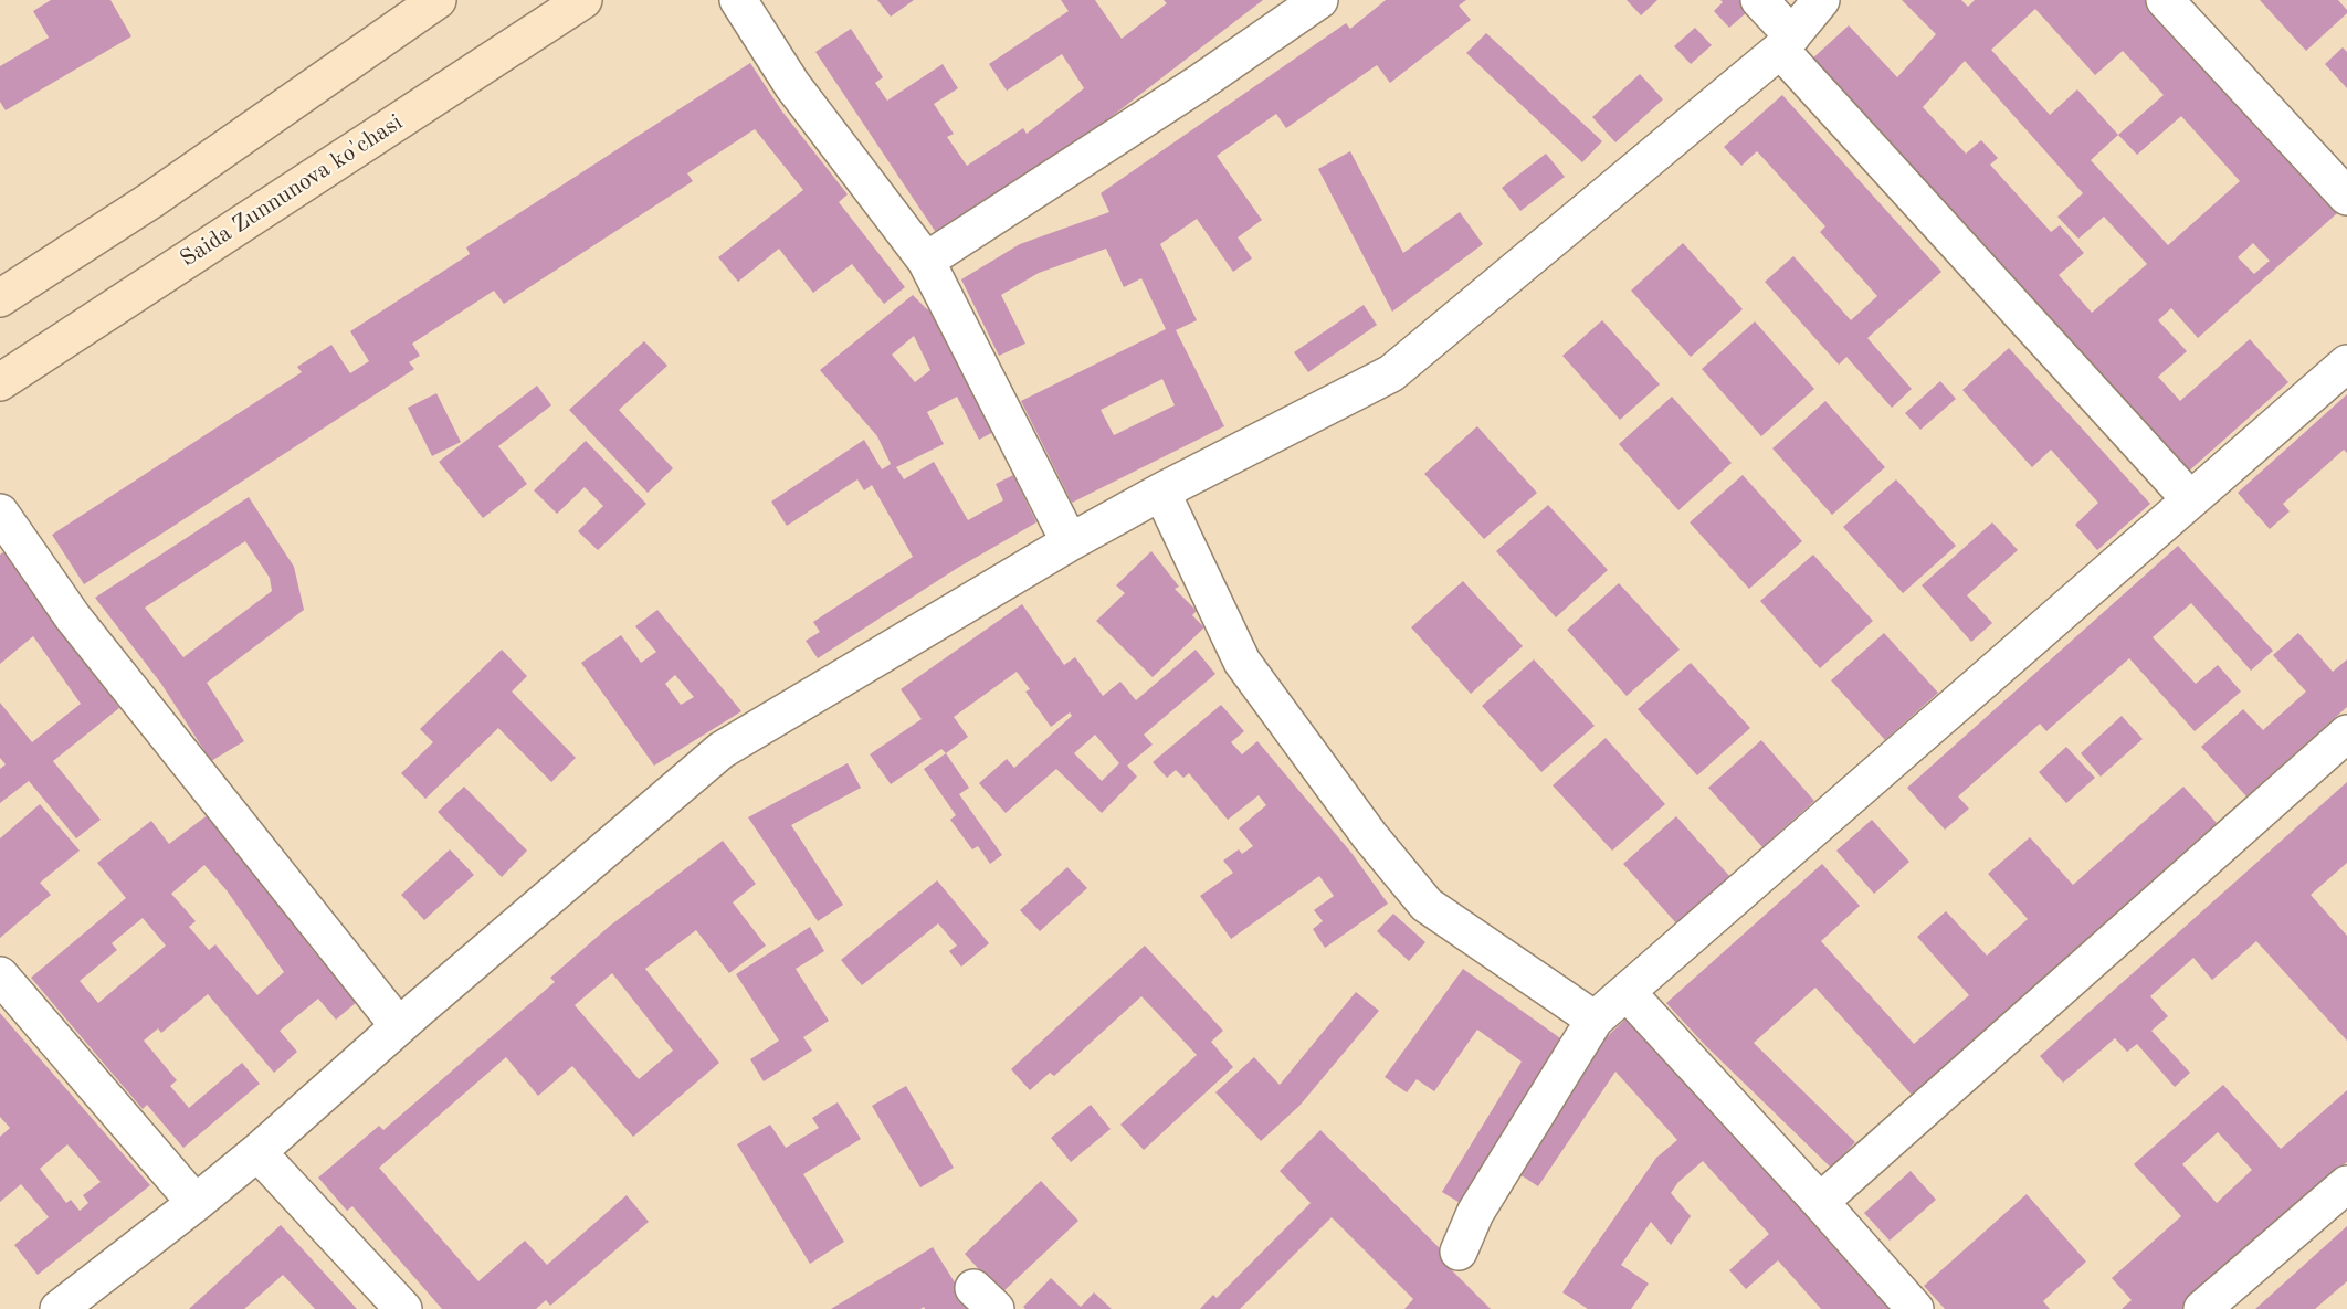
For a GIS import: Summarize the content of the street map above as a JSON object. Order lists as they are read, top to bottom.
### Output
{
  "streets": {
    "main road": ["Saida Zunnunova ko'chasi"]
  }
}
